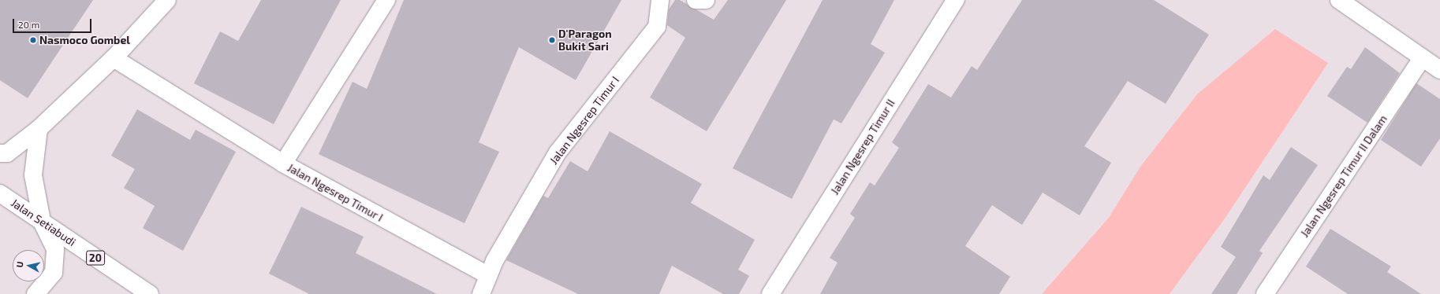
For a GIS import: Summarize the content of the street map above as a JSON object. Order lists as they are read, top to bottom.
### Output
{
  "streets": {
    "main road": [
      "Jalan Ngesrep Timur I",
      "Jalan Ngesrep Timur II",
      "Jalan Ngesrep Timur II Dalam",
      "Jalan Setiabudi",
      "20"
    ]
  },
  "places": ["Nasmoco Gombel", "D'Paragon Bukit Sari"],
  "scale_bar": "20 m",
  "north": "left"
}
